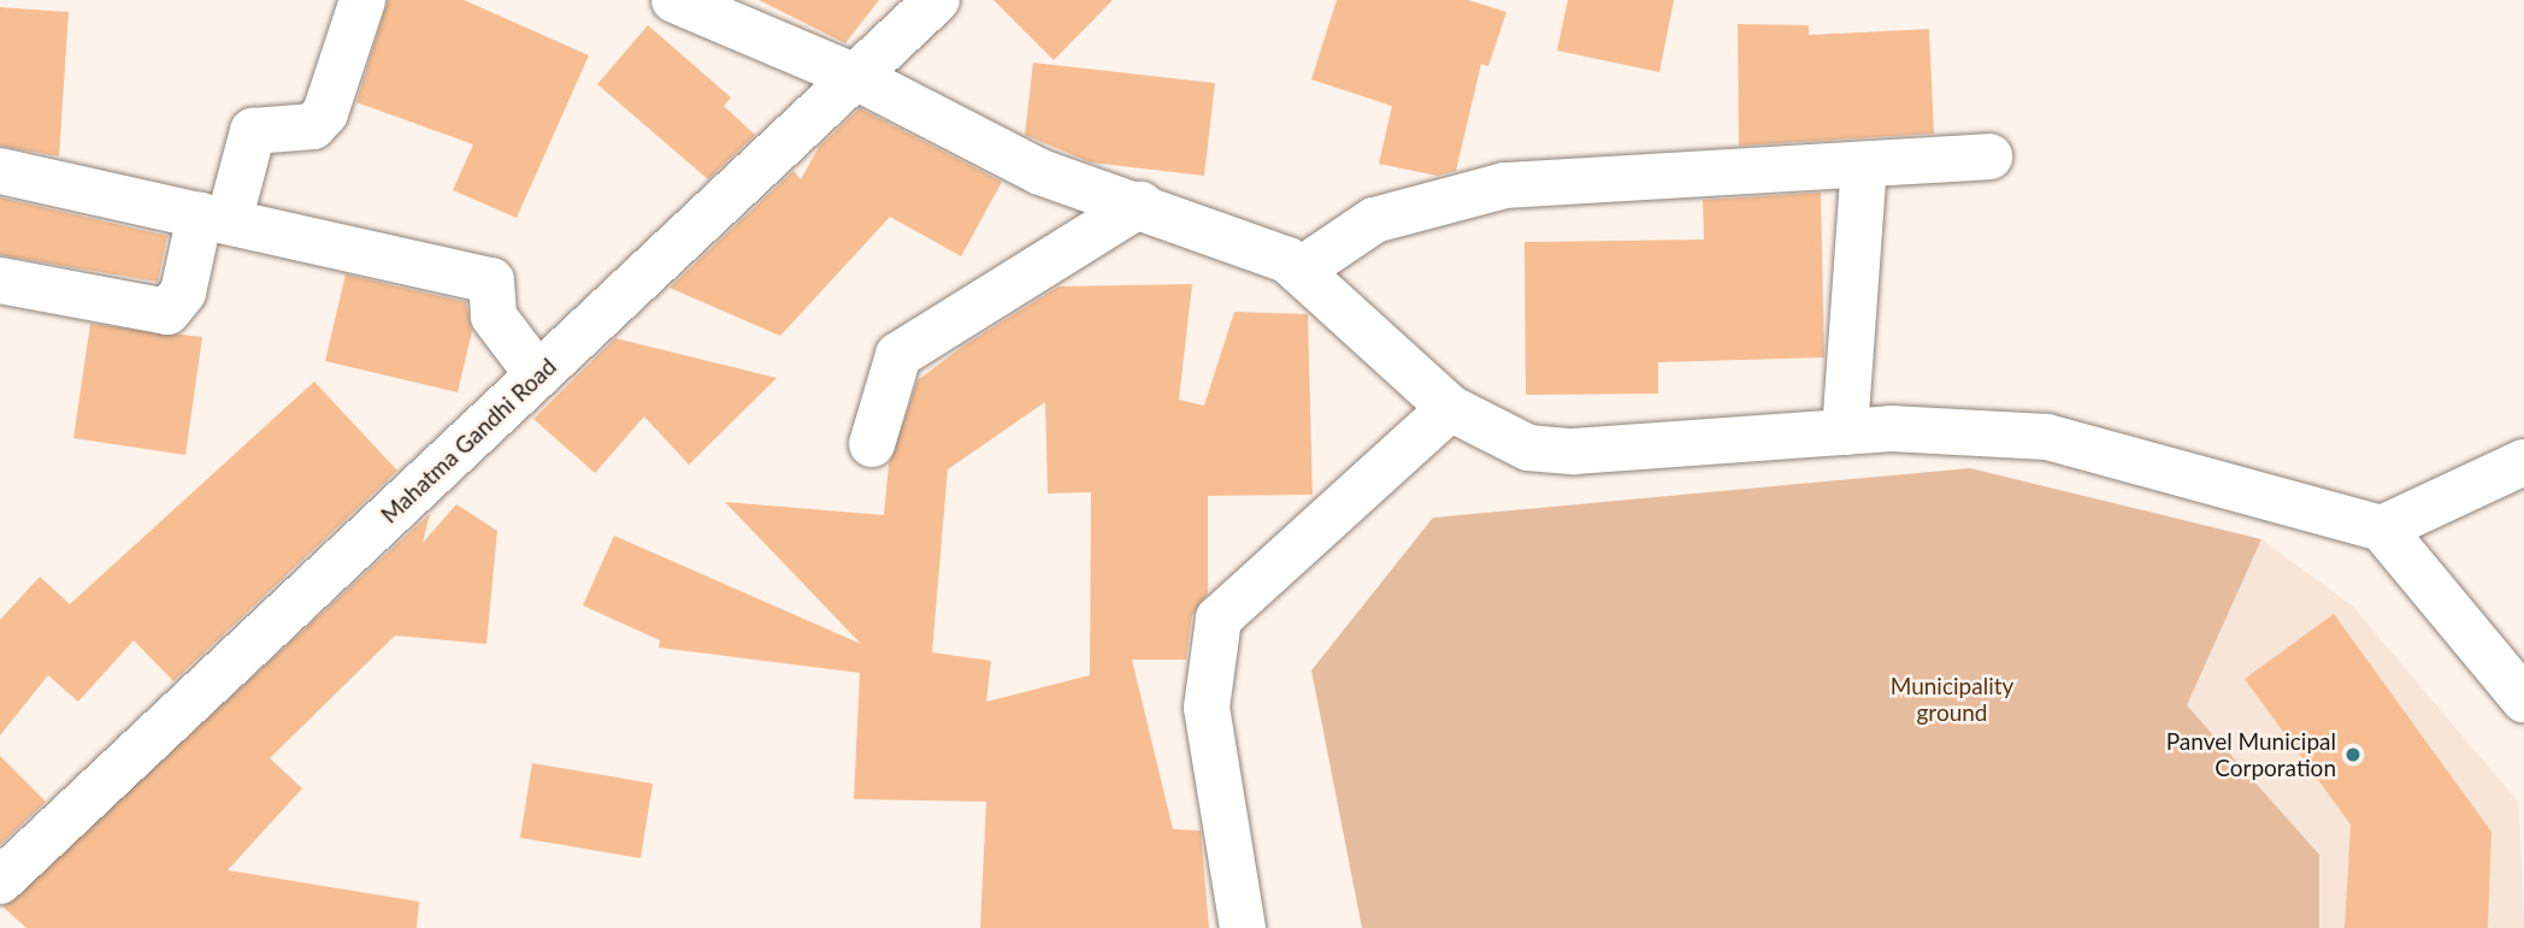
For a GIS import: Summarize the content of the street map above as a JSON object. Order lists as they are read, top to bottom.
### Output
{
  "streets": {
    "street": ["Mahatma Gandhi Road"]
  },
  "parks": ["Municipality ground"],
  "places": ["Panvel Municipal Corporation"]
}
